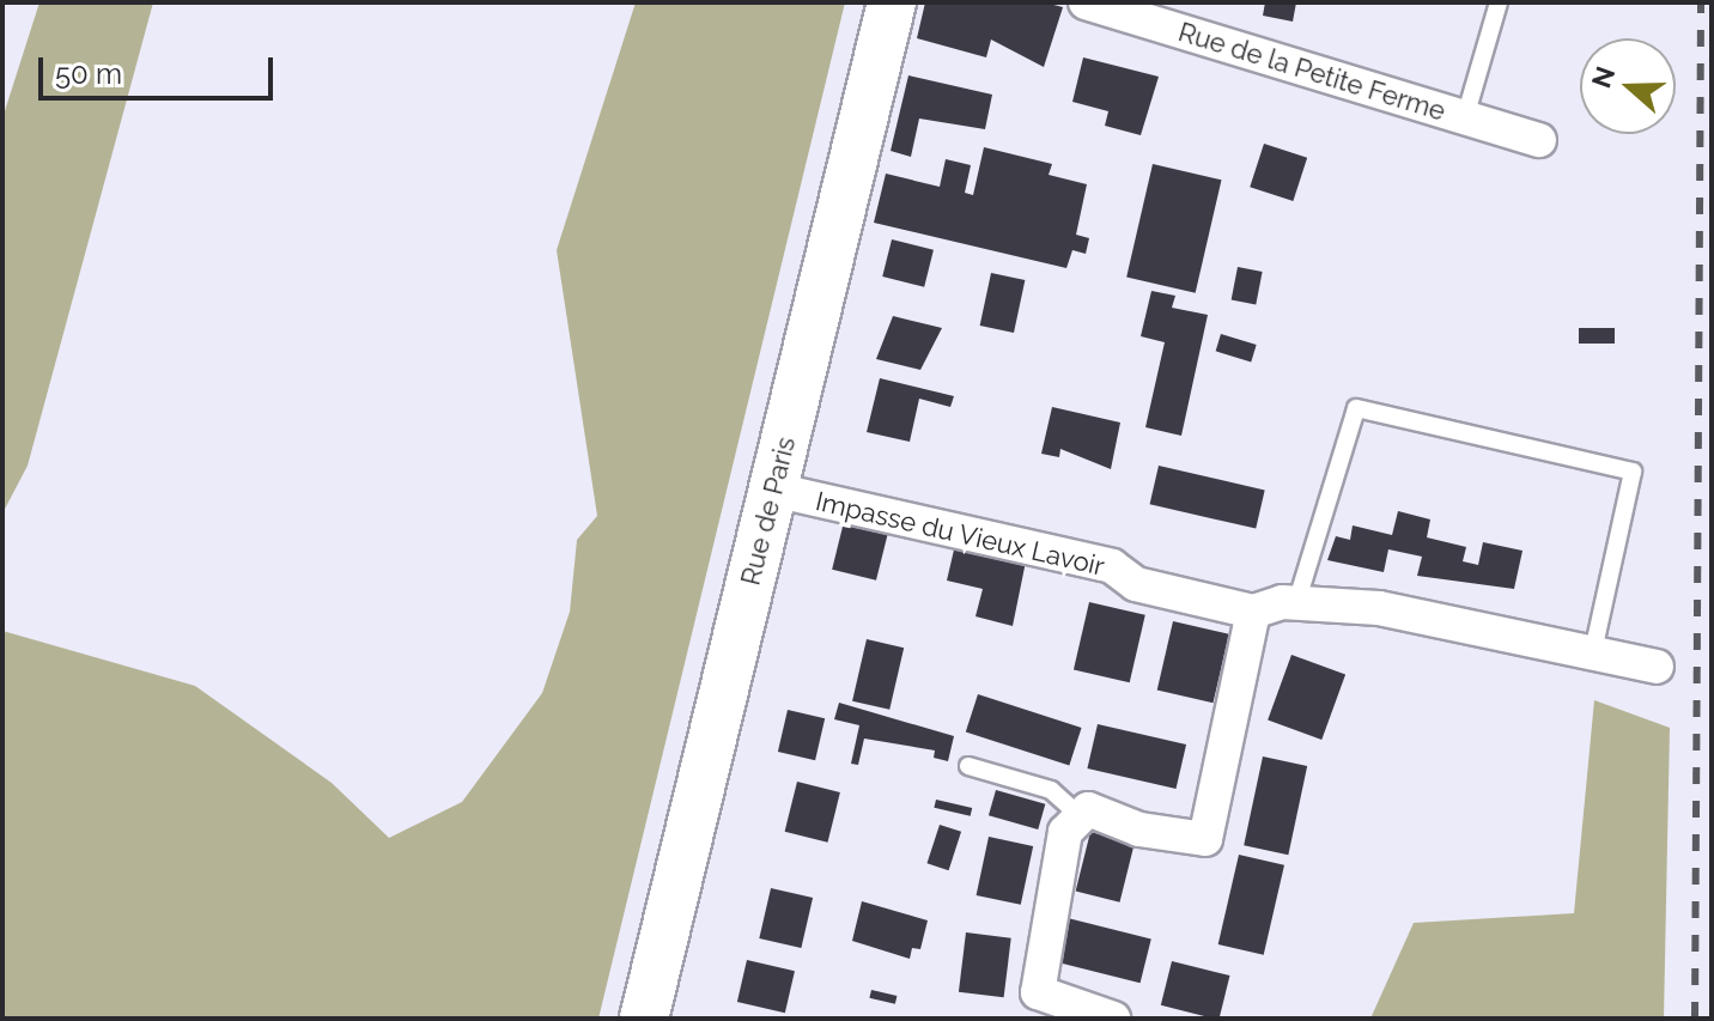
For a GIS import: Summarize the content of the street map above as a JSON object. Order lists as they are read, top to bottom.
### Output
{
  "streets": {
    "main road": ["Rue de Paris"],
    "street": ["Rue de la Petite Ferme", "Impasse du Vieux Lavoir"]
  },
  "crossings": [
    ["Rue de Paris", "Impasse du Vieux Lavoir"]
  ],
  "scale_bar": "50 m",
  "north": "left"
}
